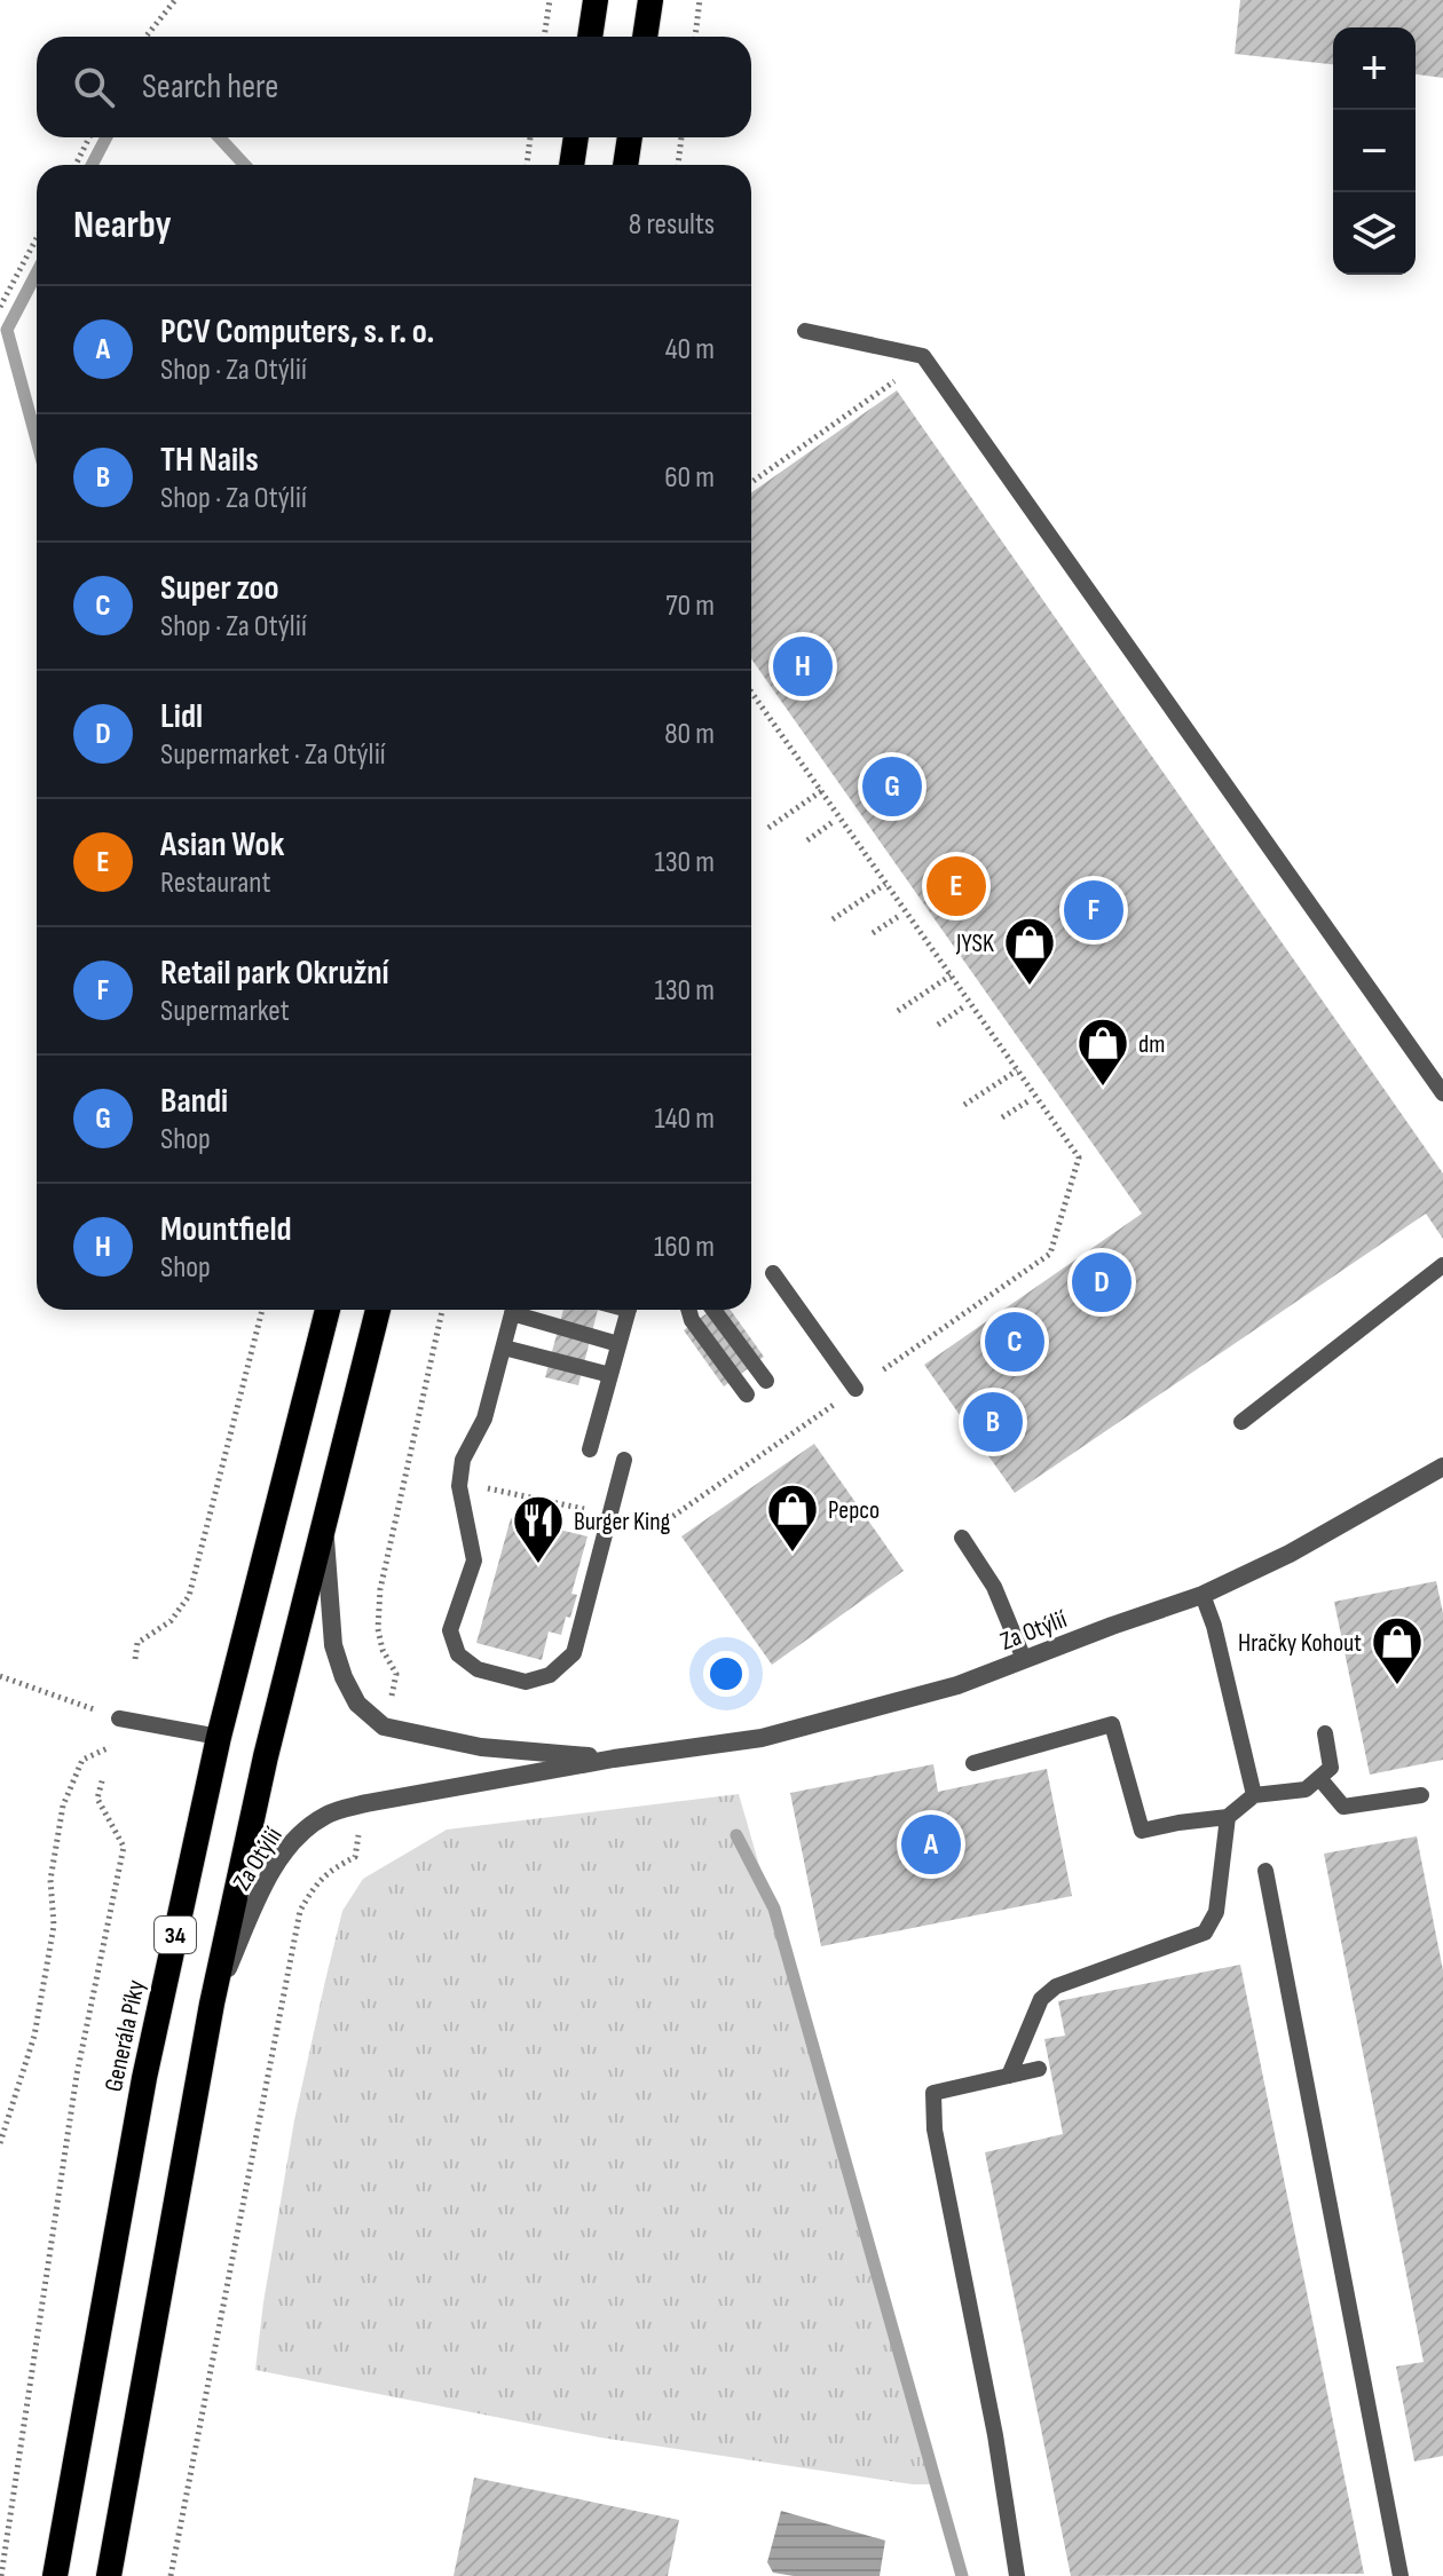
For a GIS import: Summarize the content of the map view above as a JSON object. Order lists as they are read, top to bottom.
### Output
{
  "streets": {
    "highway": ["34", "Generála Píky"],
    "street": ["Za Otýlií"]
  },
  "crossings": [
    ["Za Otýlií", "34"]
  ],
  "places": {
    "shop": [
      "JYSK",
      "dm",
      "Pepco",
      "Hračky Kohout"
    ],
    "restaurant": ["Burger King"]
  },
  "page": {
    "map_buttons": ["+", "−"],
    "search": "Search here",
    "heading": ["Nearby", "8 results"],
    "list": [
      {
        "mark": "A",
        "name": "PCV Computers, s. r. o.",
        "note": "Shop · Za Otýlií",
        "value": "40 m"
      },
      {
        "mark": "B",
        "name": "TH Nails",
        "note": "Shop · Za Otýlií",
        "value": "60 m"
      },
      {
        "mark": "C",
        "name": "Super zoo",
        "note": "Shop · Za Otýlií",
        "value": "70 m"
      },
      {
        "mark": "D",
        "name": "Lidl",
        "note": "Supermarket · Za Otýlií",
        "value": "80 m"
      },
      {
        "mark": "E",
        "name": "Asian Wok",
        "note": "Restaurant",
        "value": "130 m"
      },
      {
        "mark": "F",
        "name": "Retail park Okružní",
        "note": "Supermarket",
        "value": "130 m"
      },
      {
        "mark": "G",
        "name": "Bandi",
        "note": "Shop",
        "value": "140 m"
      },
      {
        "mark": "H",
        "name": "Mountfield",
        "note": "Shop",
        "value": "160 m"
      }
    ],
    "pins": [
      "H",
      "G",
      "E",
      "F",
      "D",
      "C",
      "B",
      "A"
    ]
  }
}
